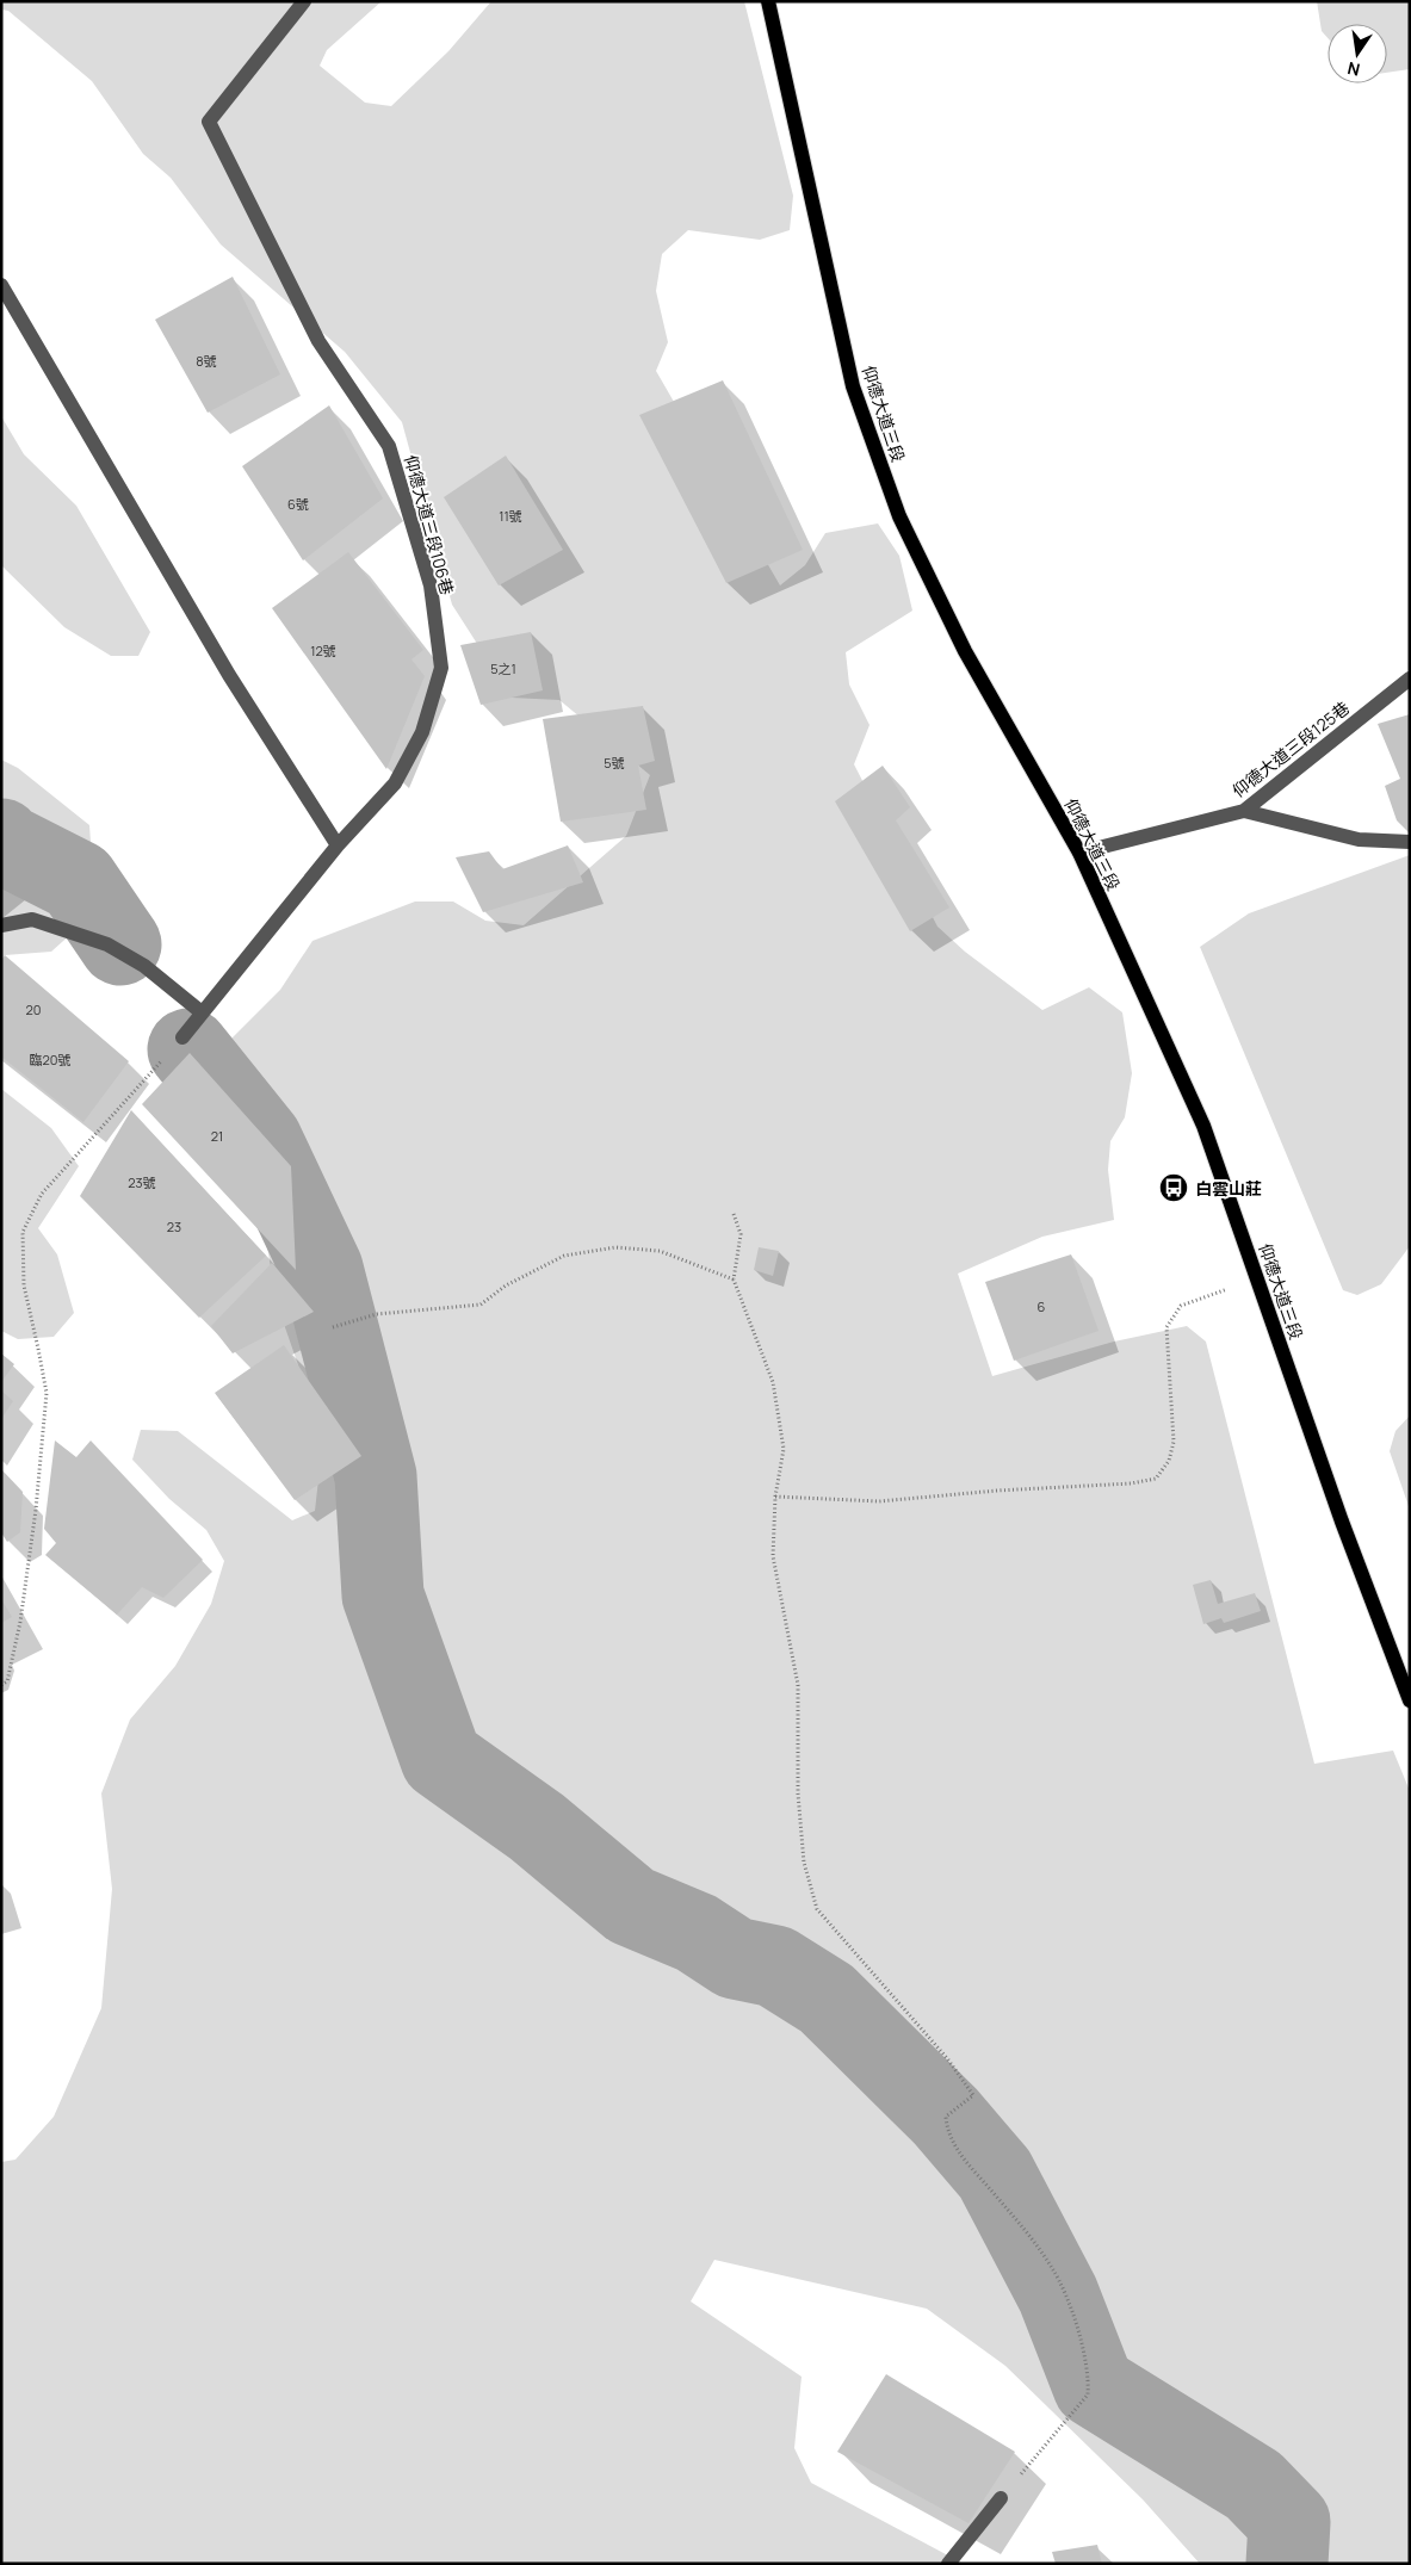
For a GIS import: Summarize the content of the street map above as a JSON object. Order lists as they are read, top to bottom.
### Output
{
  "streets": {
    "main road": ["仰德大道三段"],
    "lane": ["仰德大道三段106巷", "仰德大道三段125巷"]
  },
  "crossings": [
    ["仰德大道三段", "仰德大道三段125巷"]
  ],
  "places": {
    "bus stop": ["白雲山莊"]
  },
  "house_numbers": [
    "8號",
    "6號",
    "11號",
    "12號",
    "5之1",
    "5號",
    "20",
    "臨20號",
    "21",
    "23號",
    "23",
    "6"
  ],
  "north": "bottom"
}
